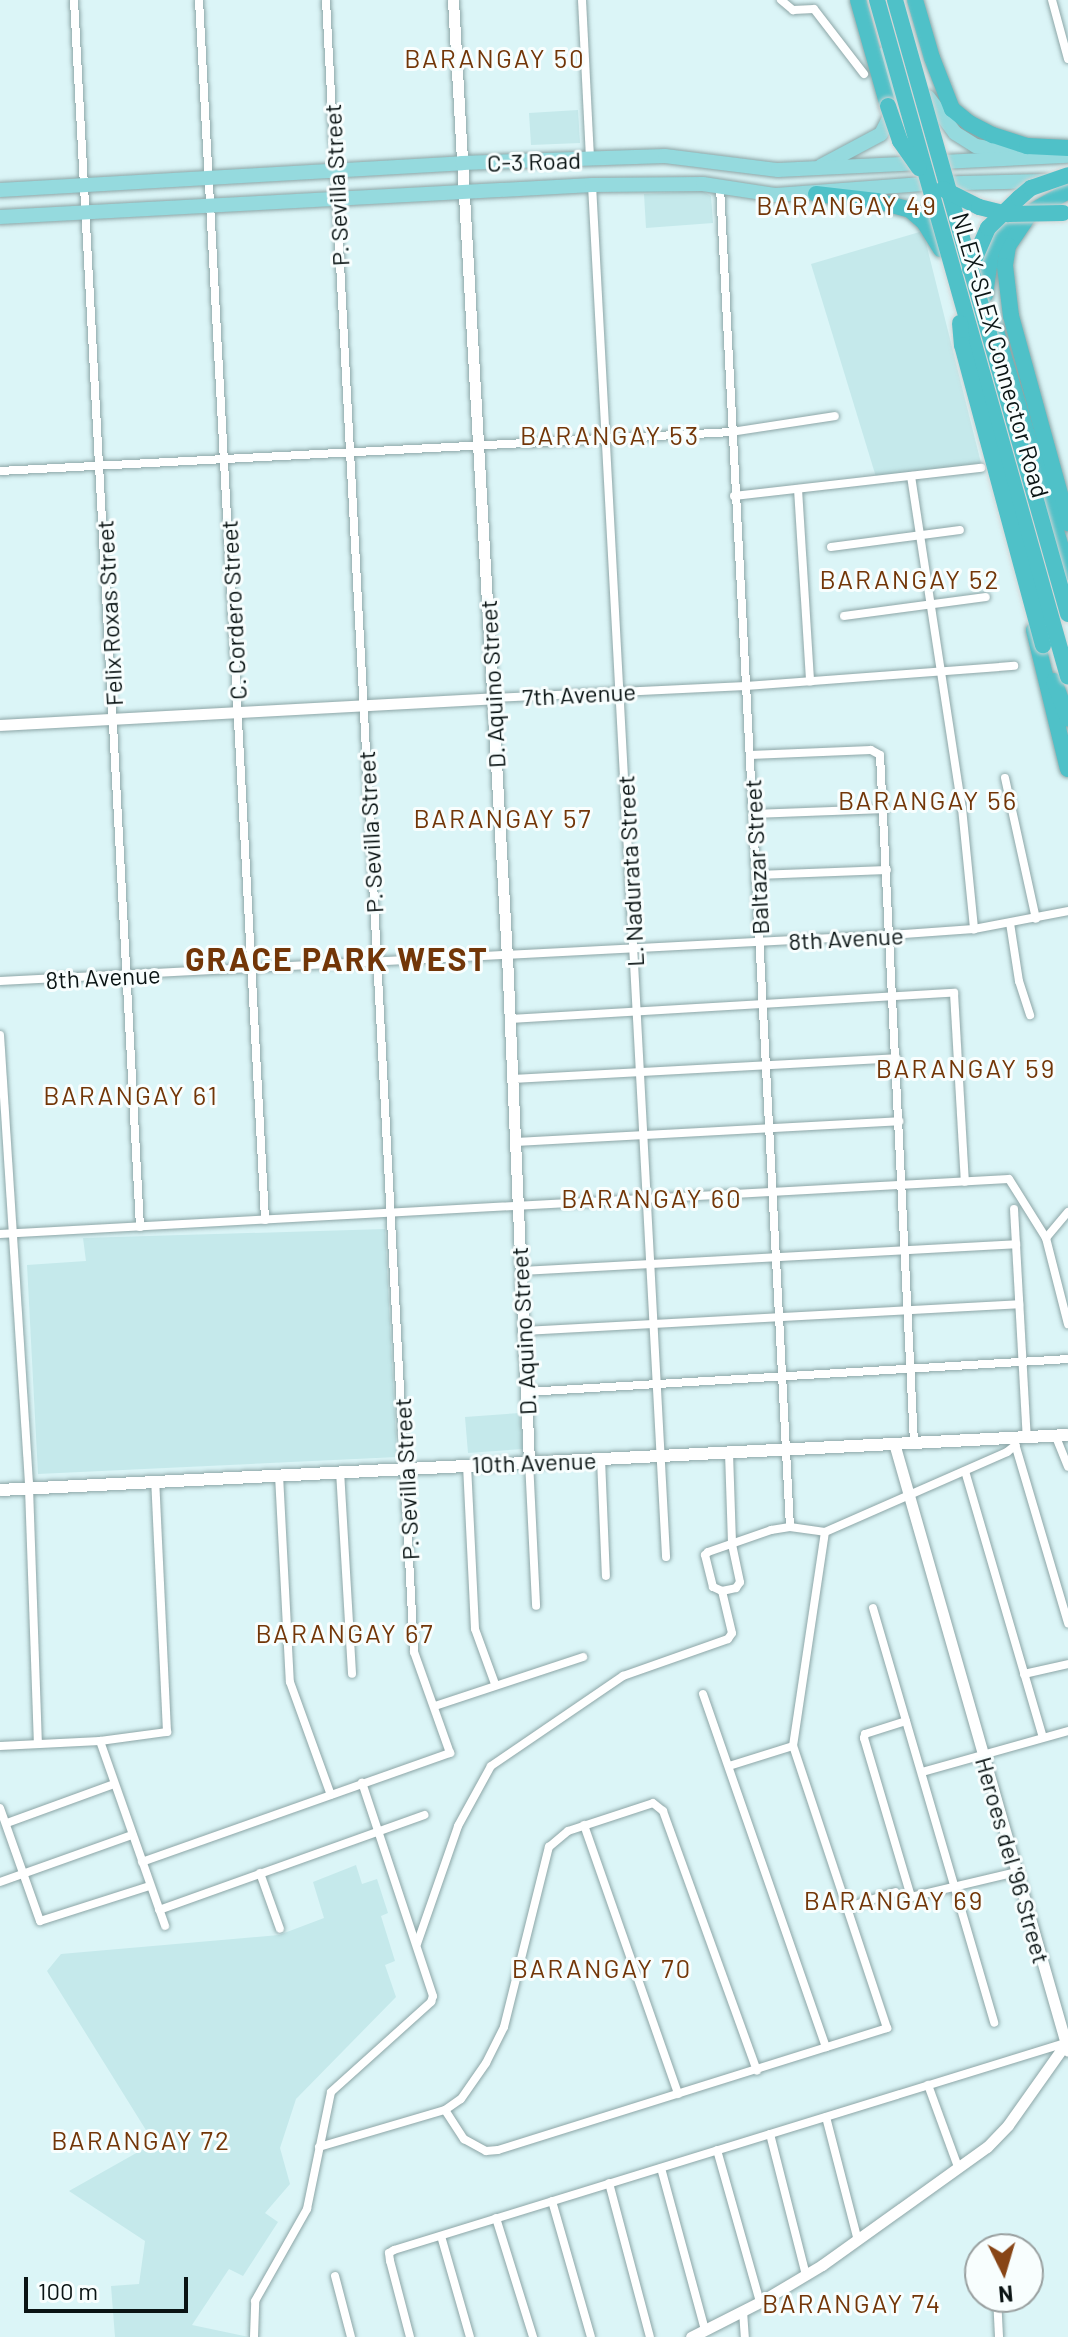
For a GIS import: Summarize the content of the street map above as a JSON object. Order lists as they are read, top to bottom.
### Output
{
  "streets": {
    "highway": ["NLEX-SLEX Connector Road"],
    "main road": ["C-3 Road", "10th Avenue"],
    "street": [
      "P. Sevilla Street",
      "C. Cordero Street",
      "Felix Roxas Street",
      "D. Aquino Street",
      "7th Avenue",
      "Baltazar Street",
      "L. Nadurata Street",
      "8th Avenue",
      "Heroes del '96 Street"
    ]
  },
  "crossings": [
    ["C-3 Road", "P. Sevilla Street"],
    ["C-3 Road", "C. Cordero Street"],
    ["C-3 Road", "Felix Roxas Street"],
    ["C-3 Road", "D. Aquino Street"],
    ["C-3 Road", "Baltazar Street"],
    ["C-3 Road", "L. Nadurata Street"],
    ["P. Sevilla Street", "7th Avenue"],
    ["P. Sevilla Street", "8th Avenue"],
    ["P. Sevilla Street", "10th Avenue"],
    ["C. Cordero Street", "7th Avenue"],
    ["C. Cordero Street", "8th Avenue"],
    ["Felix Roxas Street", "7th Avenue"],
    ["Felix Roxas Street", "8th Avenue"],
    ["D. Aquino Street", "7th Avenue"],
    ["D. Aquino Street", "8th Avenue"],
    ["D. Aquino Street", "10th Avenue"],
    ["7th Avenue", "Baltazar Street"],
    ["7th Avenue", "L. Nadurata Street"],
    ["Baltazar Street", "8th Avenue"],
    ["Baltazar Street", "10th Avenue"],
    ["L. Nadurata Street", "8th Avenue"],
    ["L. Nadurata Street", "10th Avenue"],
    ["10th Avenue", "Heroes del '96 Street"]
  ],
  "districts": [
    "BARANGAY 50",
    "BARANGAY 49",
    "BARANGAY 53",
    "BARANGAY 52",
    "BARANGAY 56",
    "BARANGAY 57",
    "GRACE PARK WEST",
    "BARANGAY 59",
    "BARANGAY 61",
    "BARANGAY 60",
    "BARANGAY 67",
    "BARANGAY 69",
    "BARANGAY 70",
    "BARANGAY 72",
    "BARANGAY 74"
  ],
  "scale_bar": "100 m",
  "north": "bottom"
}
